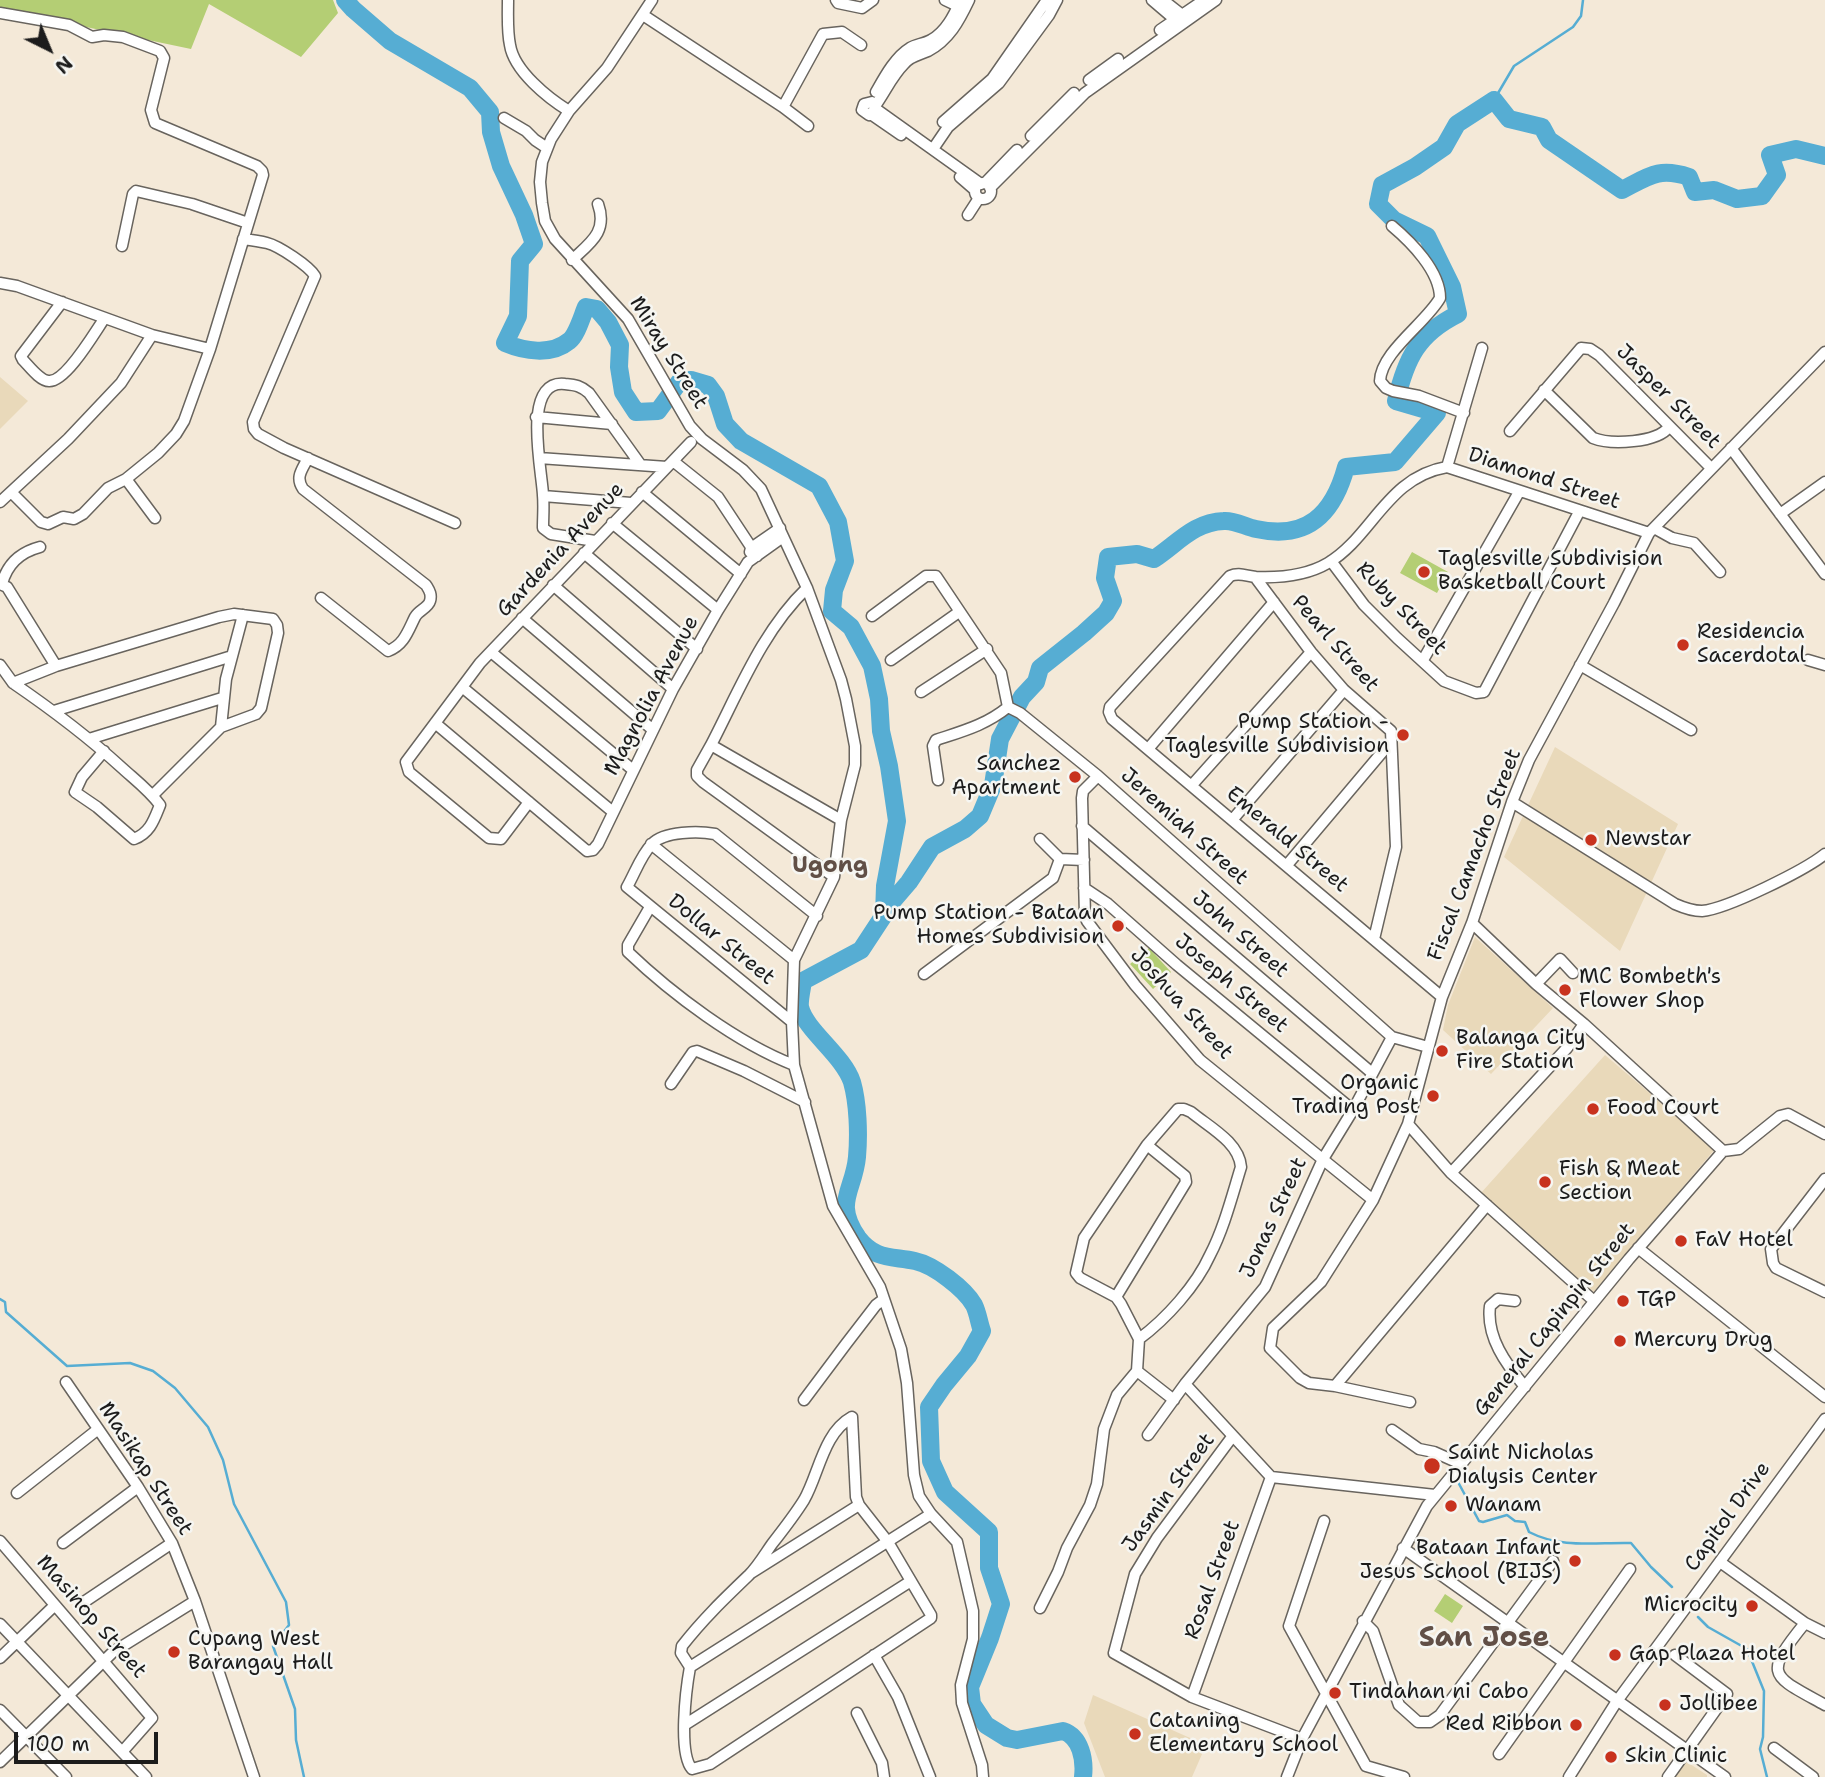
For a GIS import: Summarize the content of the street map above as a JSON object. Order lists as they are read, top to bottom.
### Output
{
  "streets": {
    "street": [
      "Miray Street",
      "Jasper Street",
      "Diamond Street",
      "Gardenia Avenue",
      "Ruby Street",
      "Pearl Street",
      "Magnolia Avenue",
      "Jeremiah Street",
      "Emerald Street",
      "Fiscal Camacho Street",
      "John Street",
      "Dollar Street",
      "Joseph Street",
      "Joshua Street",
      "Jonas Street",
      "General Capinpin Street",
      "Masikap Street",
      "Jasmin Street",
      "Capitol Drive",
      "Rosal Street",
      "Masinop Street"
    ]
  },
  "crossings": [
    ["Miray Street", "Magnolia Avenue"],
    ["Jasper Street", "Fiscal Camacho Street"],
    ["Diamond Street", "Ruby Street"],
    ["Diamond Street", "Pearl Street"],
    ["Diamond Street", "Emerald Street"],
    ["Diamond Street", "Fiscal Camacho Street"],
    ["Gardenia Avenue", "Magnolia Avenue"],
    ["Pearl Street", "Emerald Street"],
    ["Jeremiah Street", "Fiscal Camacho Street"],
    ["Jeremiah Street", "Joshua Street"],
    ["Jeremiah Street", "Jonas Street"],
    ["Emerald Street", "Fiscal Camacho Street"],
    ["John Street", "Joshua Street"],
    ["John Street", "Jonas Street"],
    ["Joseph Street", "Joshua Street"],
    ["Joseph Street", "Jonas Street"],
    ["Joshua Street", "Jonas Street"],
    ["Jasmin Street", "Rosal Street"]
  ],
  "districts": ["Ugong", "San Jose"],
  "places": [
    "Taglesville Subdivision Basketball Court",
    "Residencia Sacerdotal",
    "Pump Station - Taglesville Subdivision",
    "Sanchez Apartment",
    "Newstar",
    "Pump Station - Bataan Homes Subdivision",
    "MC Bombeth's Flower Shop",
    "Balanga City Fire Station",
    "Organic Trading Post",
    "Food Court",
    "Fish & Meat Section",
    "FaV Hotel",
    "TGP",
    "Mercury Drug",
    "Saint Nicholas Dialysis Center",
    "Wanam",
    "Bataan Infant Jesus School (BIJS)",
    "Microcity",
    "Cupang West Barangay Hall",
    "Gap Plaza Hotel",
    "Tindahan ni Cabo",
    "Jollibee",
    "Red Ribbon",
    "Cataning Elementary School",
    "Skin Clinic"
  ],
  "scale_bar": "100 m",
  "north": "bottom right"
}
